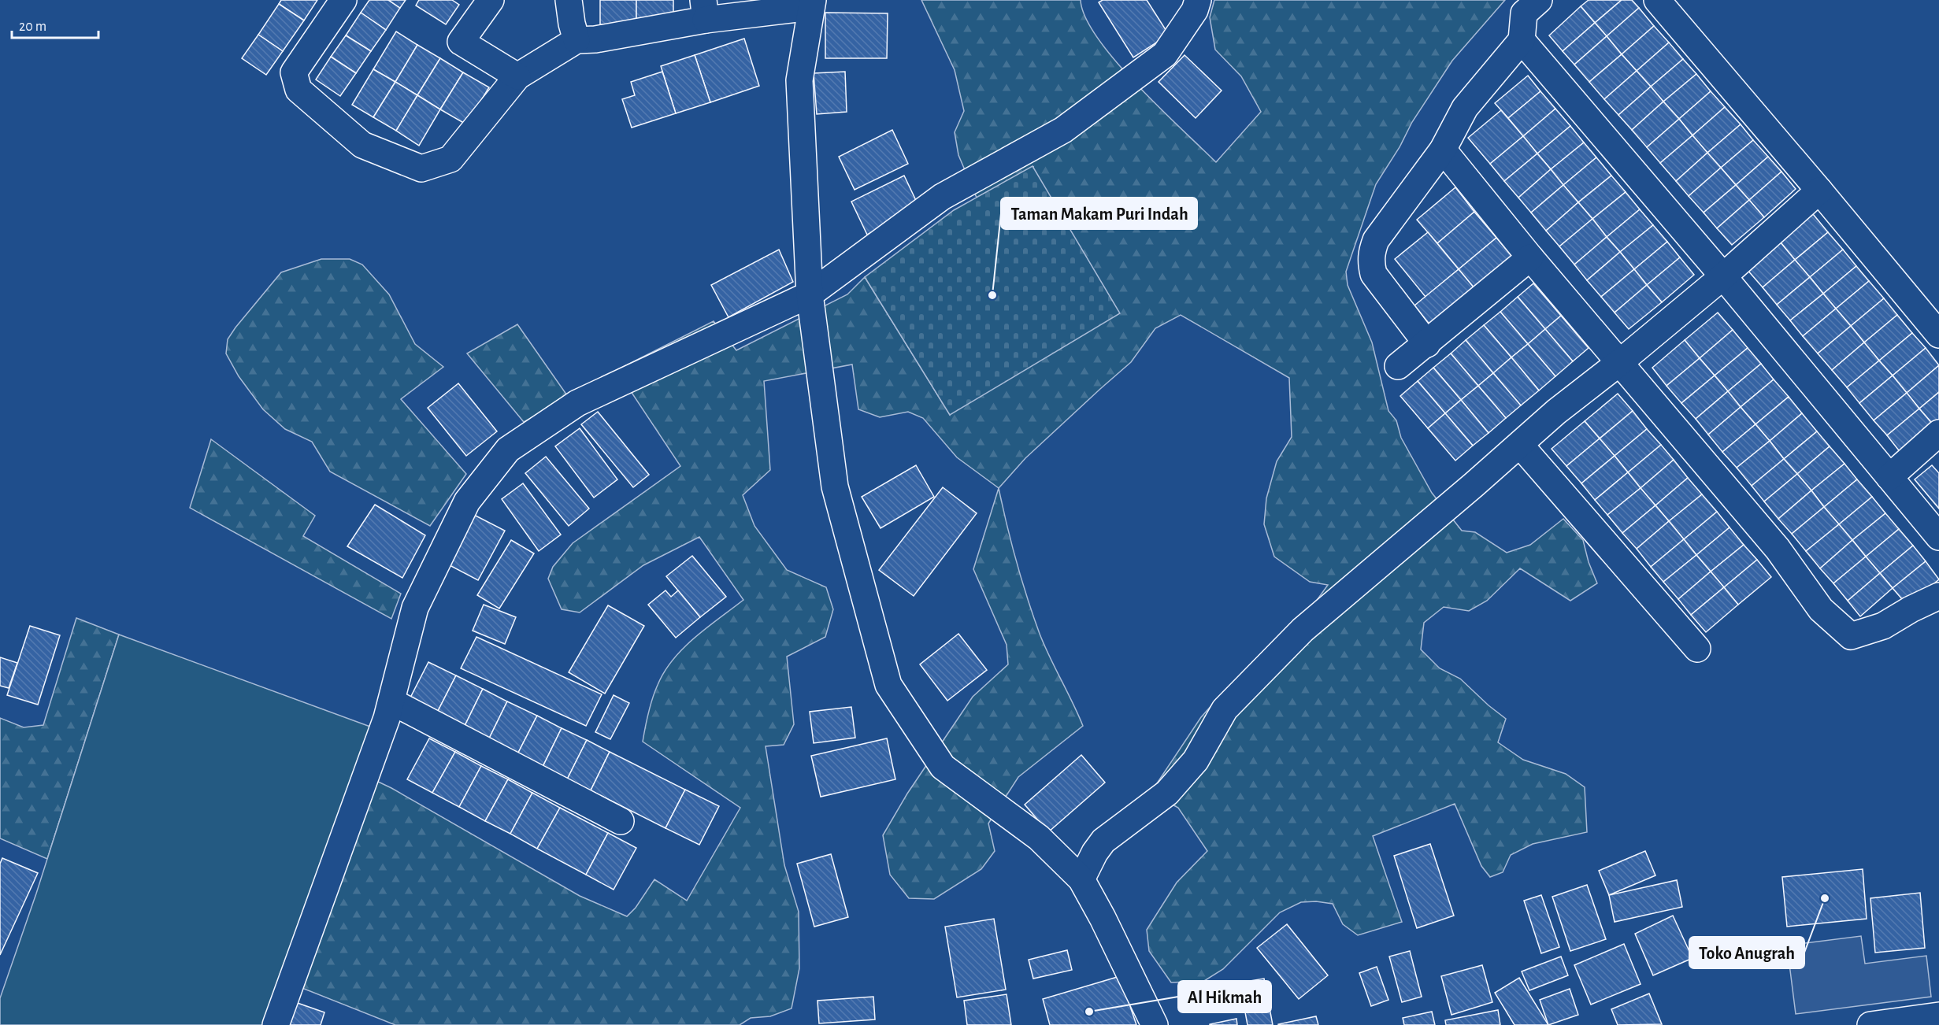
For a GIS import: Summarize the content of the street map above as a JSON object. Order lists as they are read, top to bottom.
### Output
{
  "places": ["Taman Makam Puri Indah", "Toko Anugrah", "Al Hikmah"],
  "scale_bar": "20 m"
}
